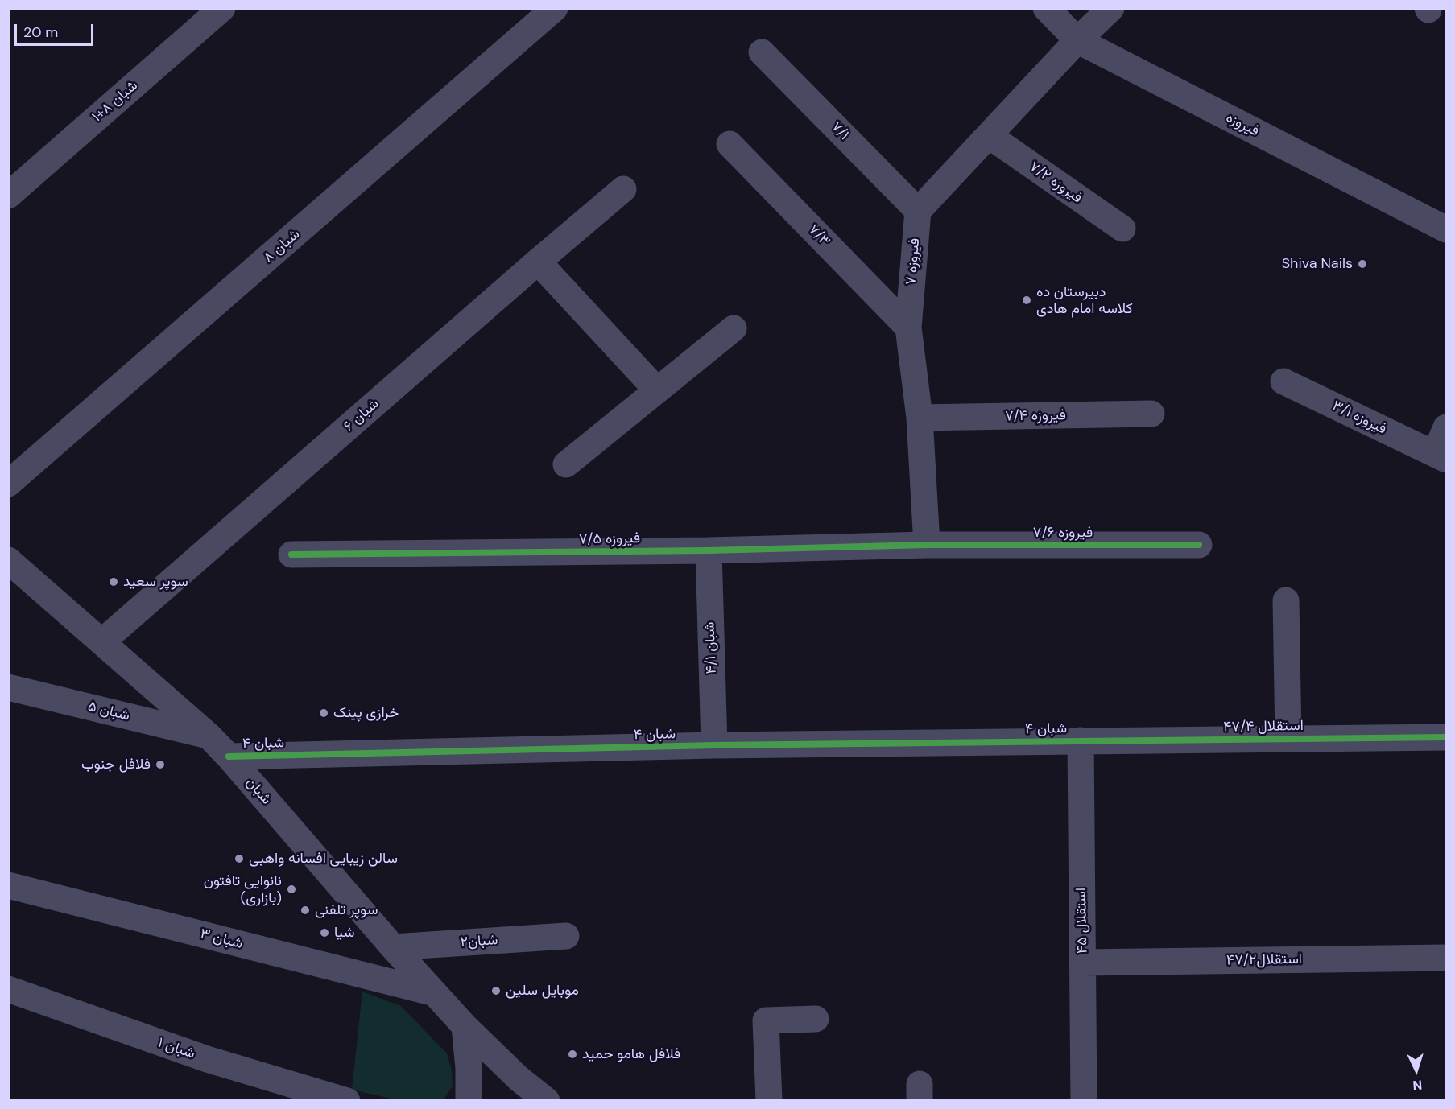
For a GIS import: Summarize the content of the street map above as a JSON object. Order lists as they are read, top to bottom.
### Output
{
  "streets": {
    "street": [
      "۱+۸ شبان",
      "فیروزه",
      "۷/۱",
      "۷/۲ فیروزه",
      "۷/۳",
      "۸ شبان",
      "۷ فیروزه",
      "۶ شبان",
      "۷/۴ فیروزه",
      "۳/۱ فیروزه",
      "۷/۶ فیروزه",
      "۷/۵ فیروزه",
      "۴/۱ شبان",
      "۵ شبان",
      "۴۷/۴ استقلال",
      "۴ شبان",
      "شبان",
      "۴۵ استقلال",
      "۳ شبان",
      "شبان۲",
      "استقلال۴۷/۲",
      "۱ شبان"
    ]
  },
  "crossings": [
    ["۷/۱", "۷ فیروزه"],
    ["۷/۳", "۷ فیروزه"],
    ["۷ فیروزه", "۷/۴ فیروزه"],
    ["۷ فیروزه", "۷/۶ فیروزه"],
    ["۷ فیروزه", "۷/۵ فیروزه"],
    ["۶ شبان", "شبان"],
    ["۷/۶ فیروزه", "۷/۵ فیروزه"],
    ["۷/۵ فیروزه", "۴/۱ شبان"],
    ["۴/۱ شبان", "۴ شبان"],
    ["۵ شبان", "شبان"],
    ["۴۷/۴ استقلال", "۴ شبان"],
    ["۴۷/۴ استقلال", "۴۵ استقلال"],
    ["۴ شبان", "شبان"],
    ["۴ شبان", "۴۵ استقلال"],
    ["شبان", "۳ شبان"],
    ["شبان", "شبان۲"],
    ["۴۵ استقلال", "استقلال۴۷/۲"]
  ],
  "places": [
    "Shiva Nails",
    "دبیرستان ده کلاسه امام هادی",
    "سوپر سعید",
    "خرازی پینک",
    "فلافل جنوب",
    "سالن زیبایی افسانه واهبی",
    "نانوایی تافتون (بازاری)",
    "سوپر تلفنی",
    "شیا",
    "موبایل سلین",
    "فلافل هامو حمید"
  ],
  "scale_bar": "20 m",
  "north": "bottom"
}
